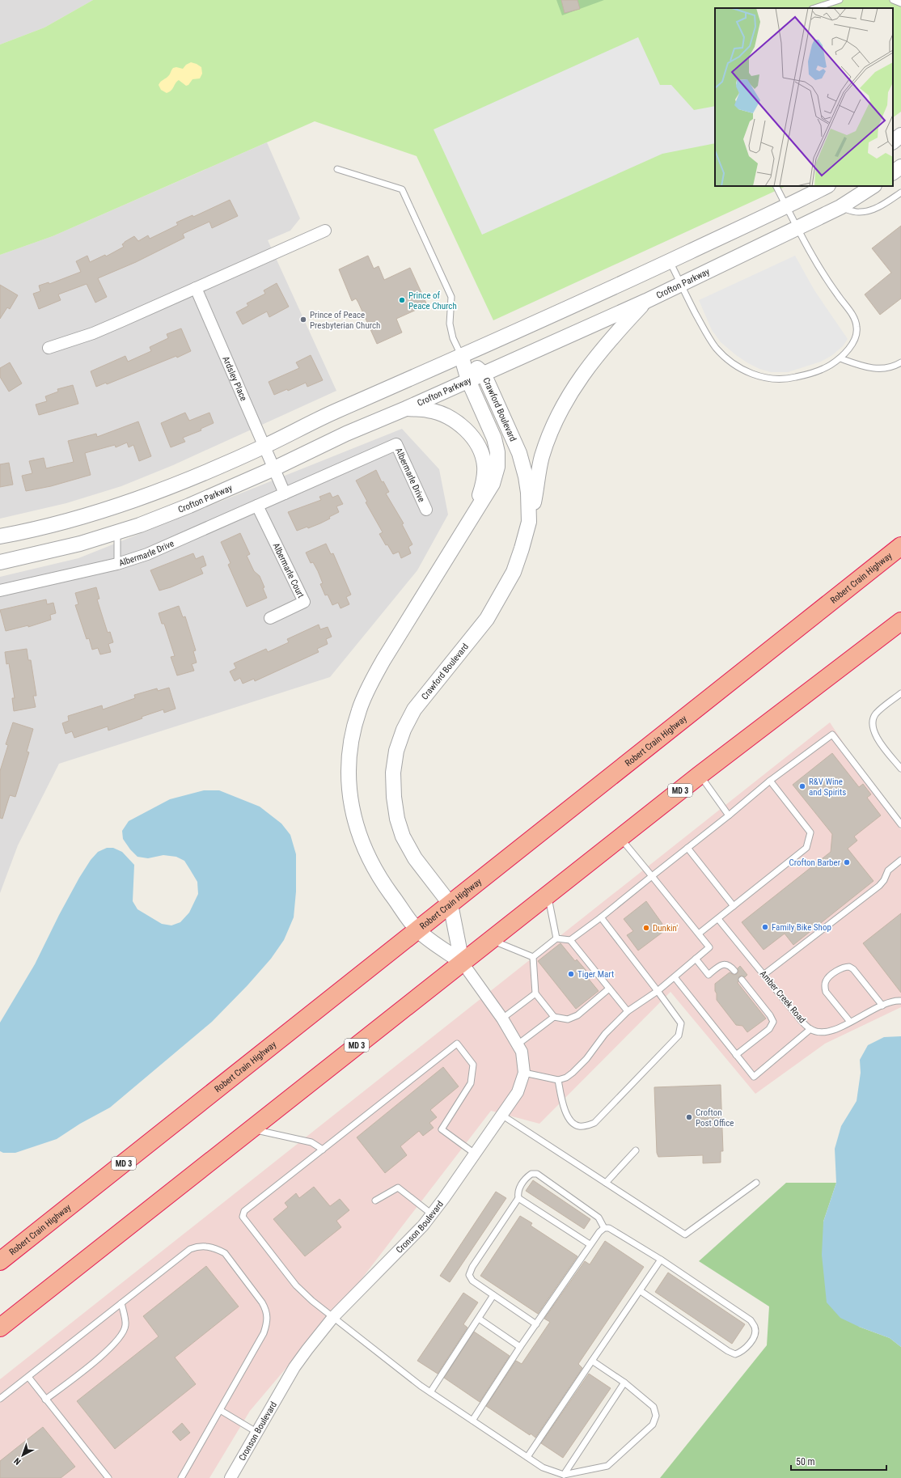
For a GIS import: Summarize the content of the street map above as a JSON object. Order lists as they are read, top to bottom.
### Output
{
  "streets": {
    "highway": ["Robert Crain Highway", "MD 3"],
    "street": [
      "Crofton Parkway",
      "Ardsley Place",
      "Crawford Boulevard",
      "Albermarle Drive",
      "Albermarle Court",
      "Cronson Boulevard"
    ],
    "lane": ["Amber Creek Road"]
  },
  "crossings": [
    ["Crofton Parkway", "Ardsley Place"],
    ["Crofton Parkway", "Crawford Boulevard"],
    ["Crawford Boulevard", "Robert Crain Highway"],
    ["Crawford Boulevard", "MD 3"],
    ["Crawford Boulevard", "Cronson Boulevard"],
    ["Albermarle Drive", "Albermarle Court"],
    ["MD 3", "Cronson Boulevard"]
  ],
  "places": [
    "Prince of Peace Church",
    "Prince of Peace Presbyterian Church",
    "R&V Wine and Spirits",
    "Crofton Barber",
    "Family Bike Shop",
    "Dunkin'",
    "Tiger Mart",
    "Crofton Post Office"
  ],
  "scale_bar": "50 m",
  "north": "bottom left"
}
